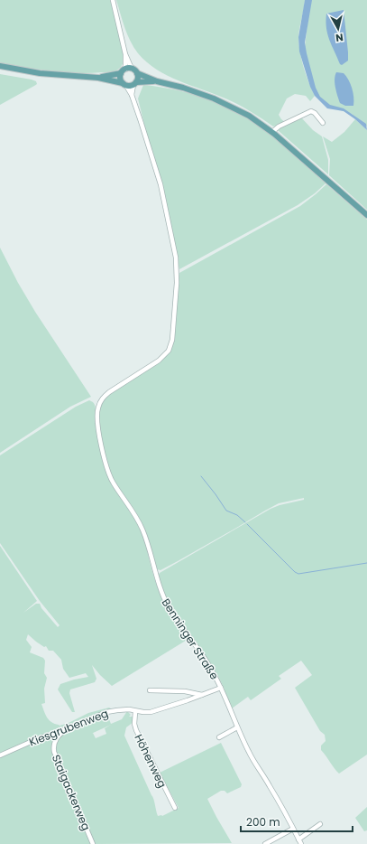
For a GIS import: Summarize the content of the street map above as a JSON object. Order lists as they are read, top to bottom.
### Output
{
  "streets": {
    "street": [
      "Benninger Straße",
      "Kiesgrubenweg",
      "Höhenweg",
      "Staigackerweg"
    ]
  },
  "crossings": [
    ["Benninger Straße", "Kiesgrubenweg"],
    ["Kiesgrubenweg", "Höhenweg"],
    ["Kiesgrubenweg", "Staigackerweg"]
  ],
  "scale_bar": "200 m",
  "north": "bottom"
}
